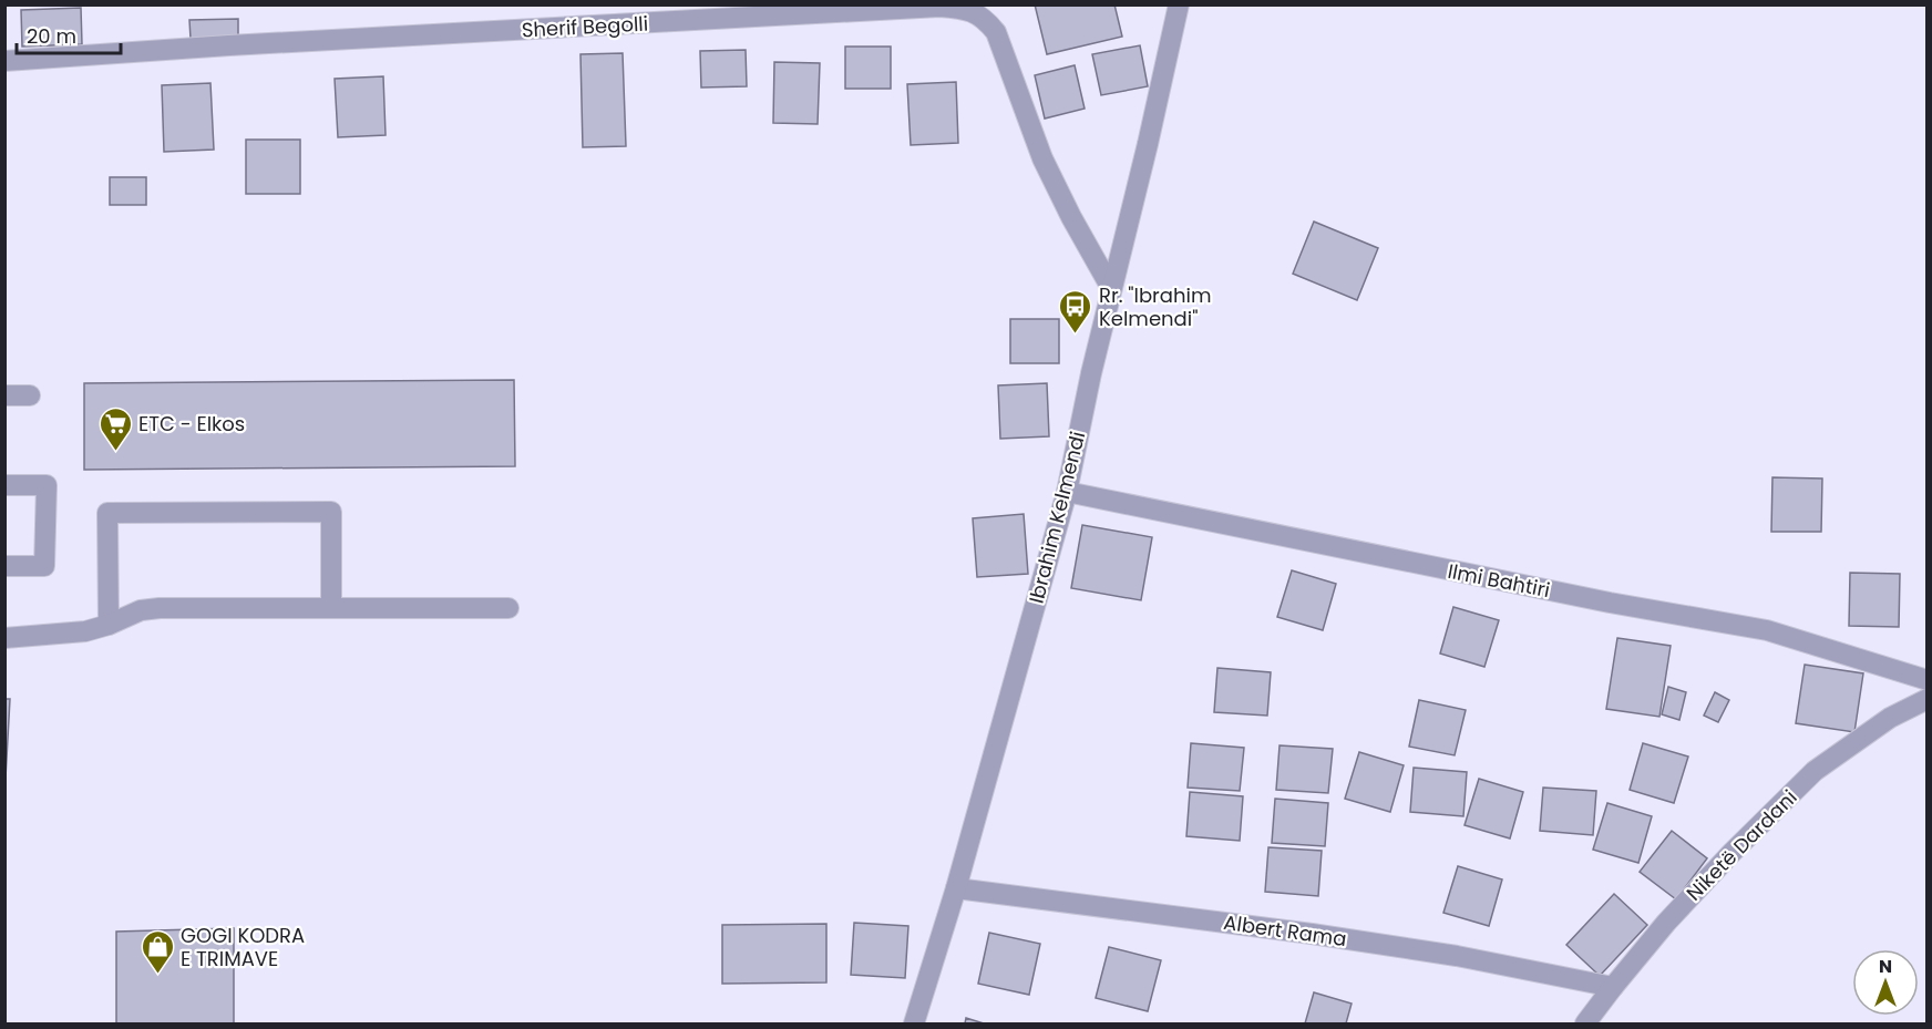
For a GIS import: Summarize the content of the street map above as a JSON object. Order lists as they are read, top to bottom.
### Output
{
  "streets": {
    "street": [
      "Sherif Begolli",
      "Ibrahim Kelmendi",
      "Ilmi Bahtiri",
      "Niketë Dardani",
      "Albert Rama"
    ]
  },
  "crossings": [
    ["Sherif Begolli", "Ibrahim Kelmendi"],
    ["Ibrahim Kelmendi", "Ilmi Bahtiri"],
    ["Ibrahim Kelmendi", "Albert Rama"],
    ["Niketë Dardani", "Albert Rama"]
  ],
  "places": {
    "bus stop": ["Rr. \"Ibrahim Kelmendi\""],
    "supermarket": ["ETC - Elkos"],
    "shop": ["GOGI KODRA E TRIMAVE"]
  },
  "scale_bar": "20 m",
  "north": "top"
}
